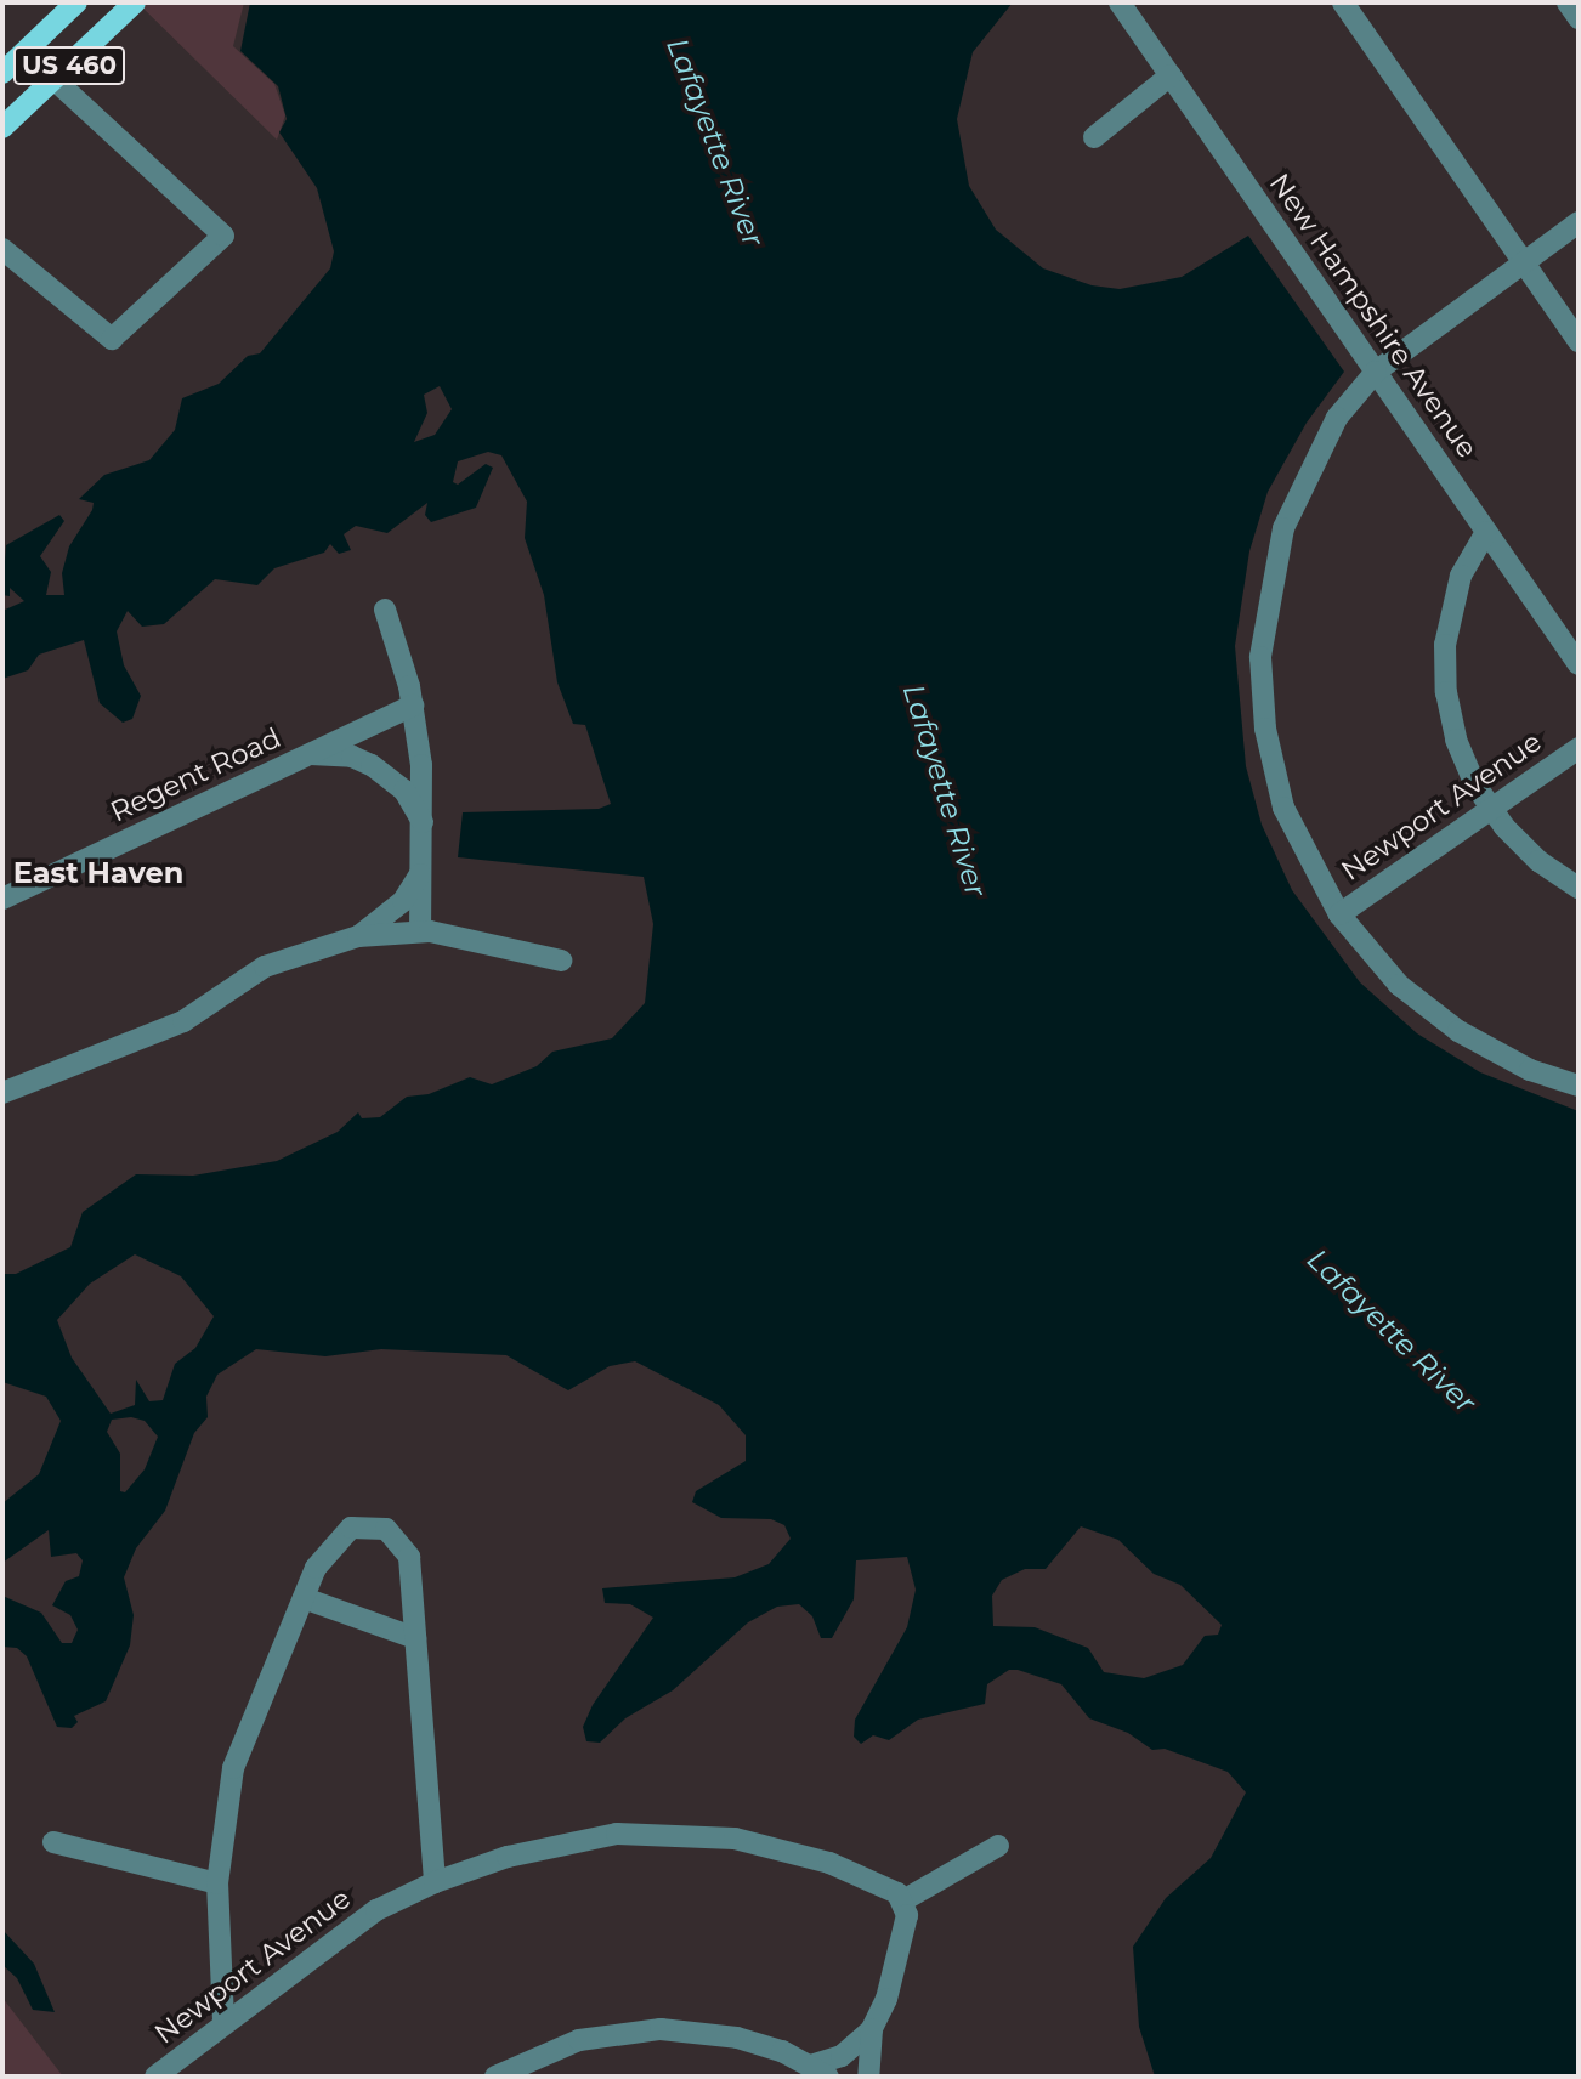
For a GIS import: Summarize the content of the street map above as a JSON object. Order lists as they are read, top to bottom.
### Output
{
  "streets": {
    "main road": ["US 460"],
    "street": ["New Hampshire Avenue", "Regent Road", "Newport Avenue"]
  },
  "districts": ["East Haven"],
  "water": ["Lafayette River"]
}
